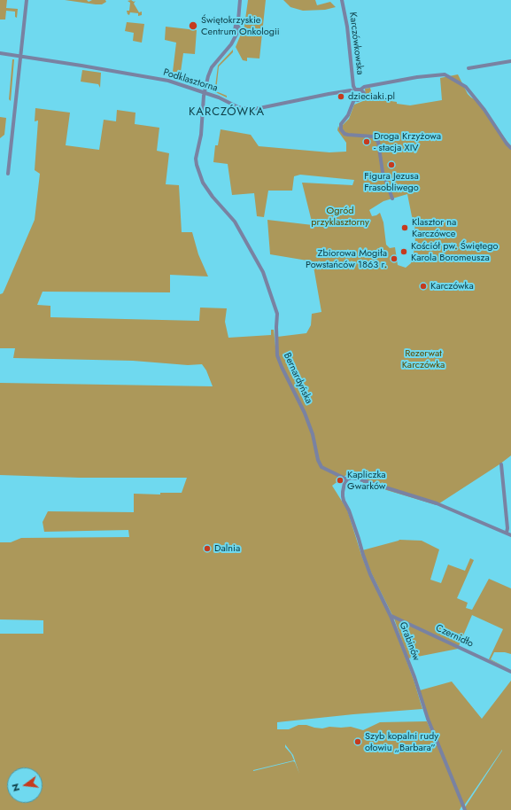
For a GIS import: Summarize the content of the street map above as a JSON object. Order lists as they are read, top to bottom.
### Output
{
  "streets": {
    "street": [
      "Karczówkowska",
      "Podklasztorna",
      "Bernardyńska",
      "Czernidło",
      "Grabinów"
    ]
  },
  "crossings": [
    ["Karczówkowska", "Podklasztorna"],
    ["Podklasztorna", "Bernardyńska"],
    ["Bernardyńska", "Grabinów"],
    ["Czernidło", "Grabinów"]
  ],
  "districts": ["KARCZÓWKA"],
  "parks": ["Ogród przyklasztorny", "Rezerwat Karczówka"],
  "places": [
    "Świętokrzyskie Centrum Onkologii",
    "dzieciaki.pl",
    "Droga Krzyżowa - stacja XIV",
    "Figura Jezusa Frasobliwego",
    "Klasztor na Karczówce",
    "Kościół pw. Świętego Karola Boromeusza",
    "Zbiorowa Mogiła Powstańców 1863 r.",
    "Karczówka",
    "Kapliczka Gwarków",
    "Dalnia",
    "Szyb kopalni rudy ołowiu „Barbara”"
  ],
  "north": "left"
}
